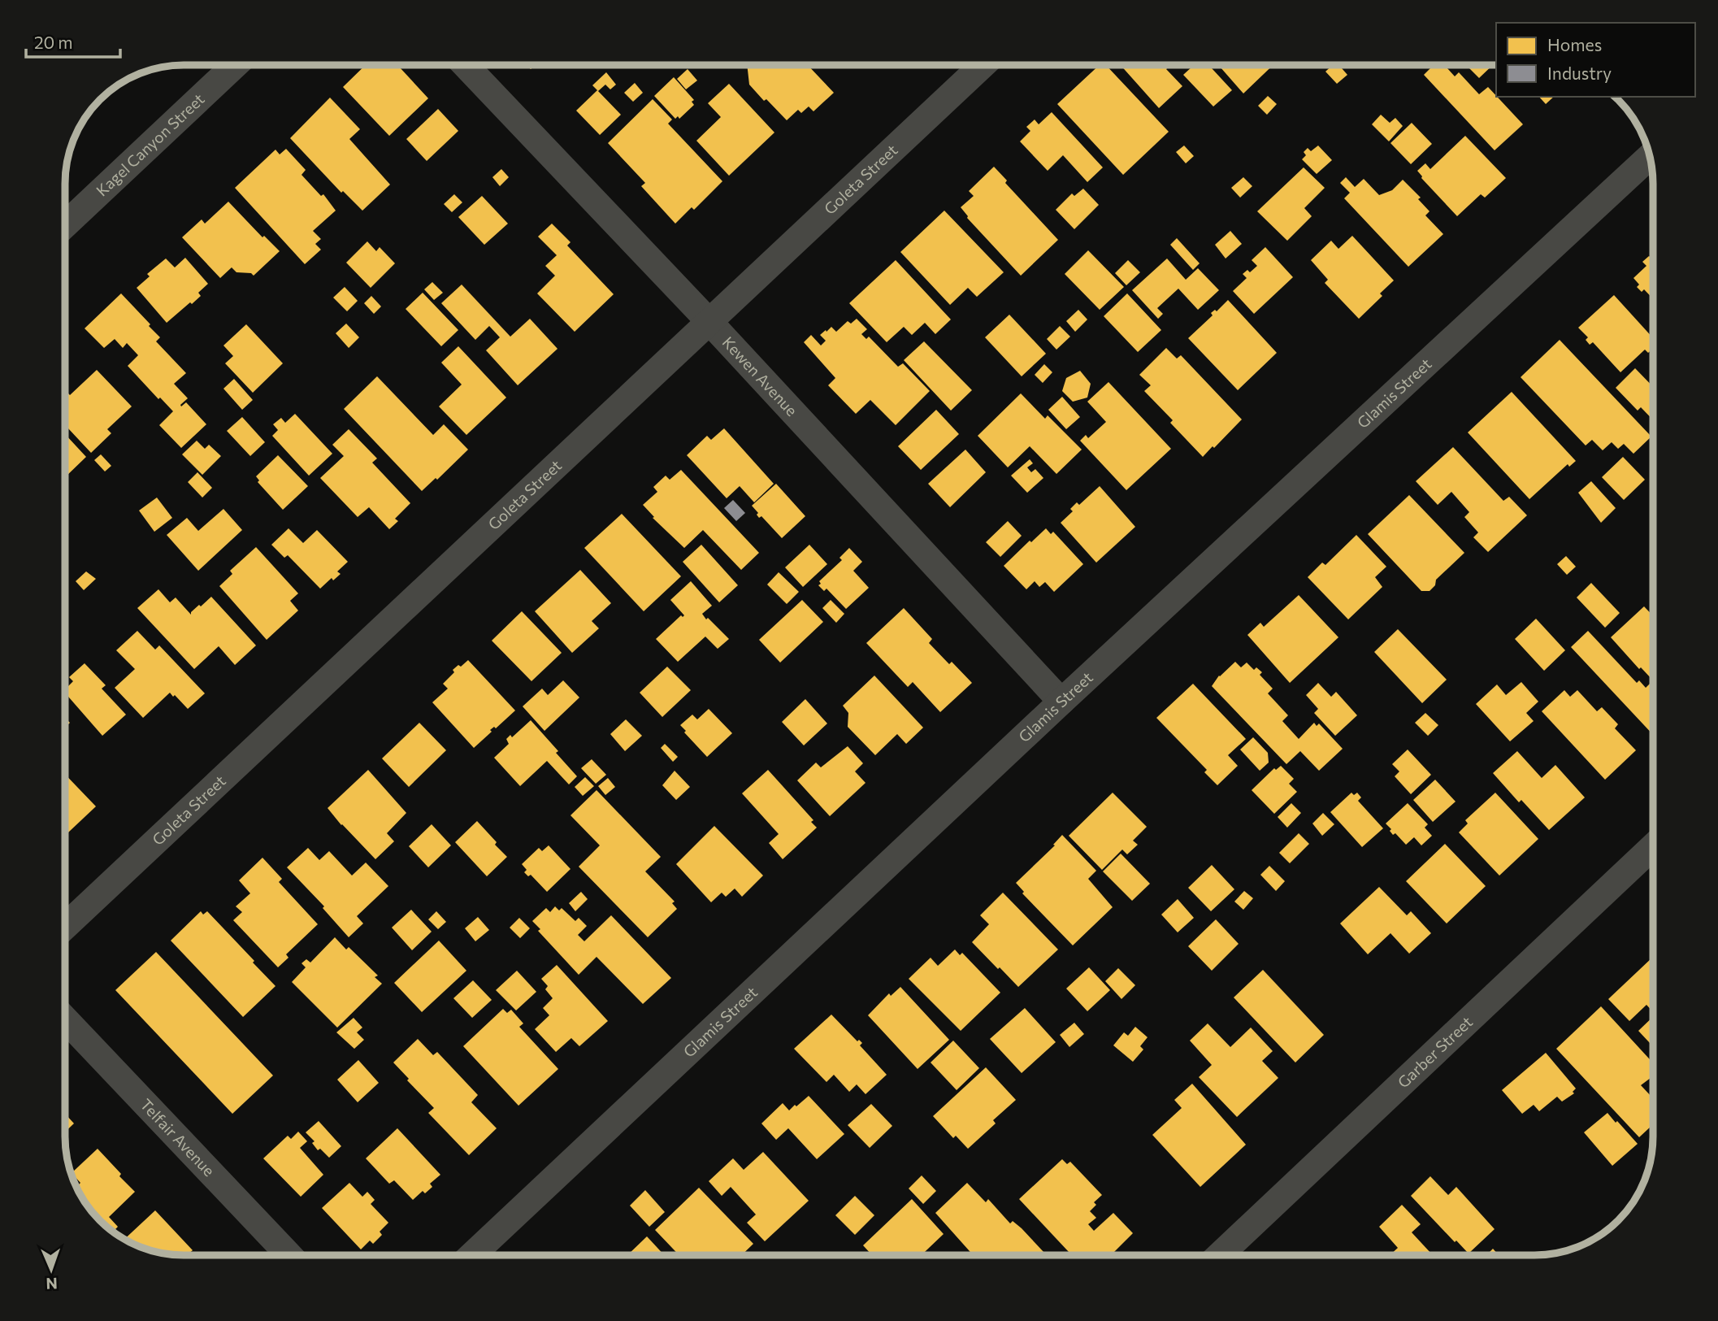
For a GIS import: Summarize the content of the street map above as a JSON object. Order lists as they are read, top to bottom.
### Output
{
  "streets": {
    "street": [
      "Kagel Canyon Street",
      "Goleta Street",
      "Kewen Avenue",
      "Glamis Street",
      "Garber Street",
      "Telfair Avenue"
    ]
  },
  "crossings": [
    ["Goleta Street", "Kewen Avenue"],
    ["Kewen Avenue", "Glamis Street"]
  ],
  "legend": ["Homes", "Industry"],
  "scale_bar": "20 m",
  "north": "bottom"
}
